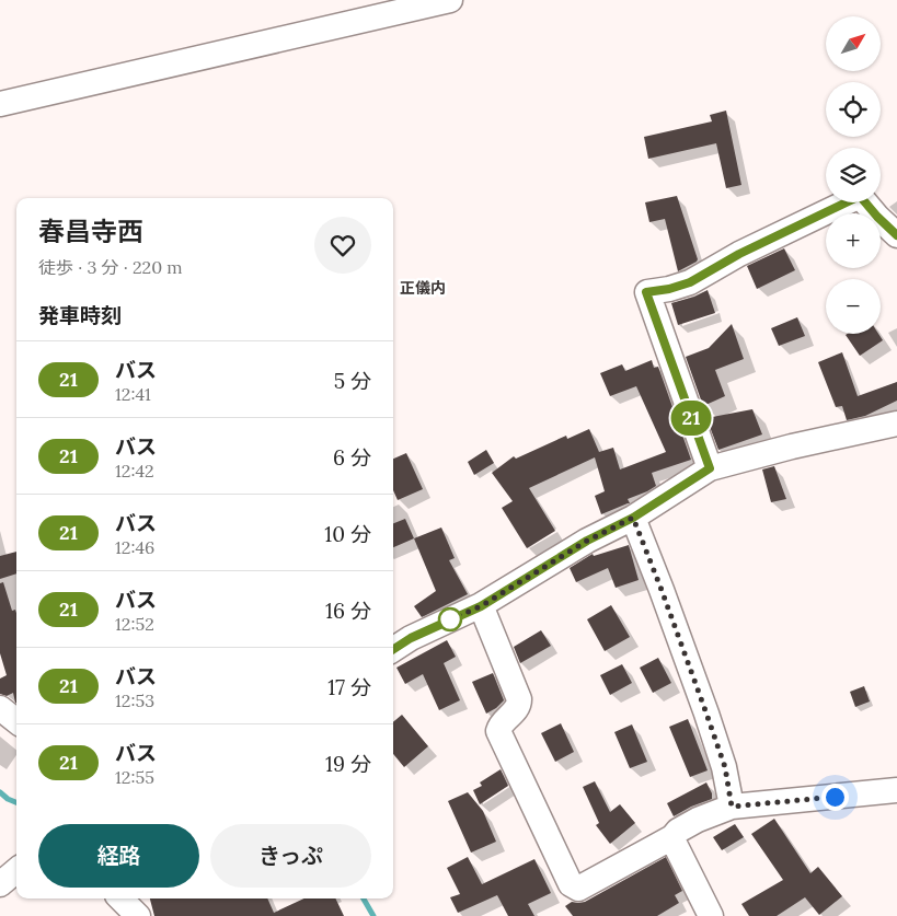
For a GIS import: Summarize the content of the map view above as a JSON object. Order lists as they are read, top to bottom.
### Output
{
  "districts": ["正儀内"],
  "lines": ["bus line 21"],
  "north": "top right",
  "page": {
    "on_map": "21",
    "map_buttons": ["+", "−"],
    "heading": [
      ["春昌寺西", "徒歩 · 3 分 · 220 m"],
      "発車時刻"
    ],
    "list": [
      {
        "mark": "21",
        "name": "バス",
        "note": "12:41",
        "value": "5 分"
      },
      {
        "mark": "21",
        "name": "バス",
        "note": "12:42",
        "value": "6 分"
      },
      {
        "mark": "21",
        "name": "バス",
        "note": "12:46",
        "value": "10 分"
      },
      {
        "mark": "21",
        "name": "バス",
        "note": "12:52",
        "value": "16 分"
      },
      {
        "mark": "21",
        "name": "バス",
        "note": "12:53",
        "value": "17 分"
      },
      {
        "mark": "21",
        "name": "バス",
        "note": "12:55",
        "value": "19 分"
      }
    ],
    "buttons": ["経路", "きっぷ"]
  }
}
